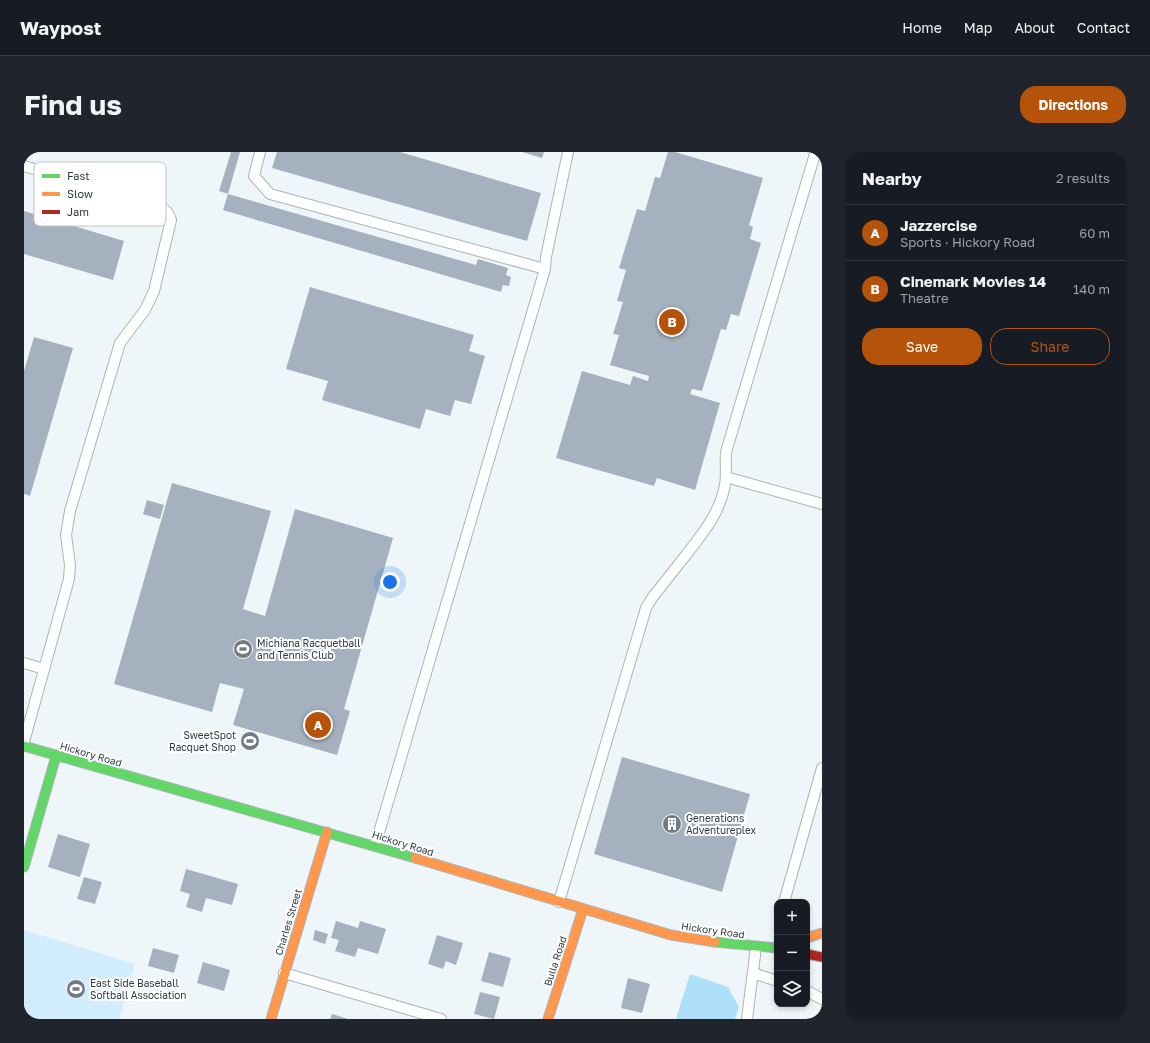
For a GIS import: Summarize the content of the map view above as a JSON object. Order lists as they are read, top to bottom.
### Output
{
  "streets": {
    "street": ["Hickory Road", "Charles Street", "Bulla Road"]
  },
  "crossings": [
    ["Hickory Road", "Charles Street"],
    ["Hickory Road", "Bulla Road"]
  ],
  "places": {
    "sports": ["Michiana Racquetball and Tennis Club", "SweetSpot Racquet Shop", "East Side Baseball Softball Association"],
    "building": ["Generations Adventureplex"]
  },
  "legend": ["Fast", "Slow", "Jam"],
  "page": {
    "header": "Waypost",
    "nav": [
      "Home",
      "Map",
      "About",
      "Contact"
    ],
    "buttons": [
      "Directions",
      ["Save", "Share"]
    ],
    "title": "Find us",
    "heading": ["Nearby", "2 results"],
    "list": [
      {
        "mark": "A",
        "name": "Jazzercise",
        "note": "Sports · Hickory Road",
        "value": "60 m"
      },
      {
        "mark": "B",
        "name": "Cinemark Movies 14",
        "note": "Theatre",
        "value": "140 m"
      }
    ],
    "pins": ["B", "A"],
    "map_buttons": ["+", "−"]
  }
}
